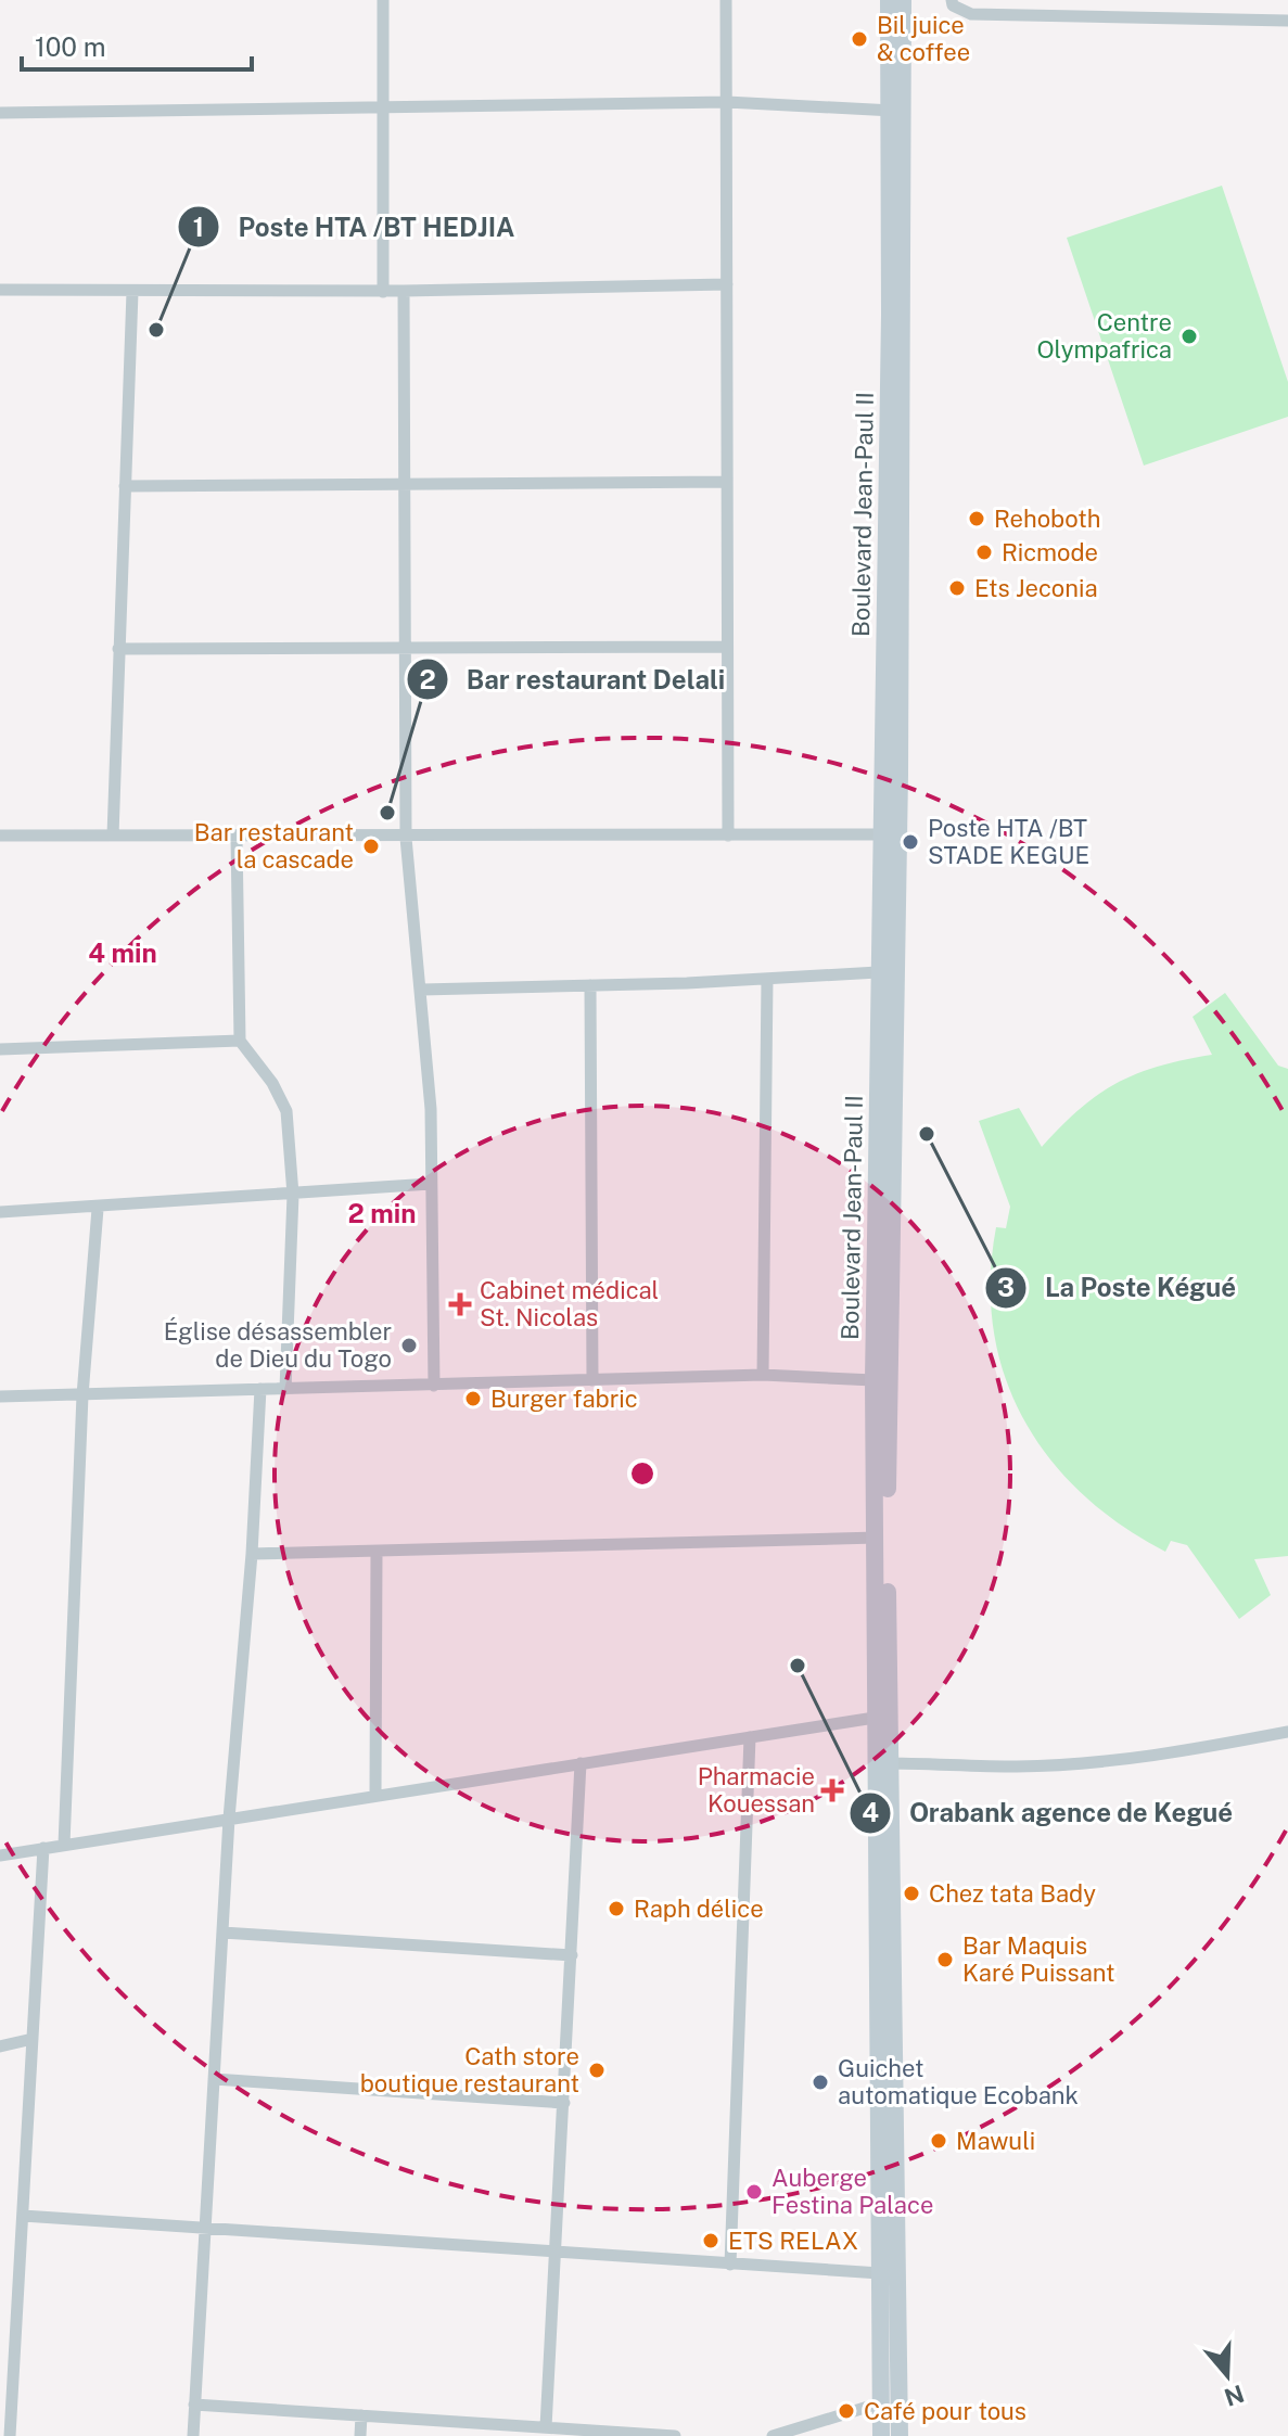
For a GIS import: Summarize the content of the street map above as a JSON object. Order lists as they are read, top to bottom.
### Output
{
  "streets": {
    "main road": ["Boulevard Jean-Paul II"]
  },
  "places": {
    "other": [
      "Bil juice & coffee",
      "Poste HTA /BT HEDJIA",
      "Centre Olympafrica",
      "Rehoboth",
      "Ricmode",
      "Ets Jeconia",
      "Bar restaurant Delali",
      "Poste HTA /BT STADE KEGUE",
      "Bar restaurant la cascade",
      "La Poste Kégué",
      "Église désassembler de Dieu du Togo",
      "Burger fabric",
      "Orabank agence de Kegué",
      "Chez tata Bady",
      "Raph délice",
      "Bar Maquis Karé Puissant",
      "Cath store boutique restaurant",
      "Guichet automatique Ecobank",
      "Mawuli",
      "Auberge Festina Palace",
      "ETS RELAX",
      "Café pour tous"
    ],
    "health": ["Cabinet médical St. Nicolas", "Pharmacie Kouessan"]
  },
  "scale_bar": "100 m",
  "north": "bottom",
  "rings": ["4 min", "2 min"]
}
